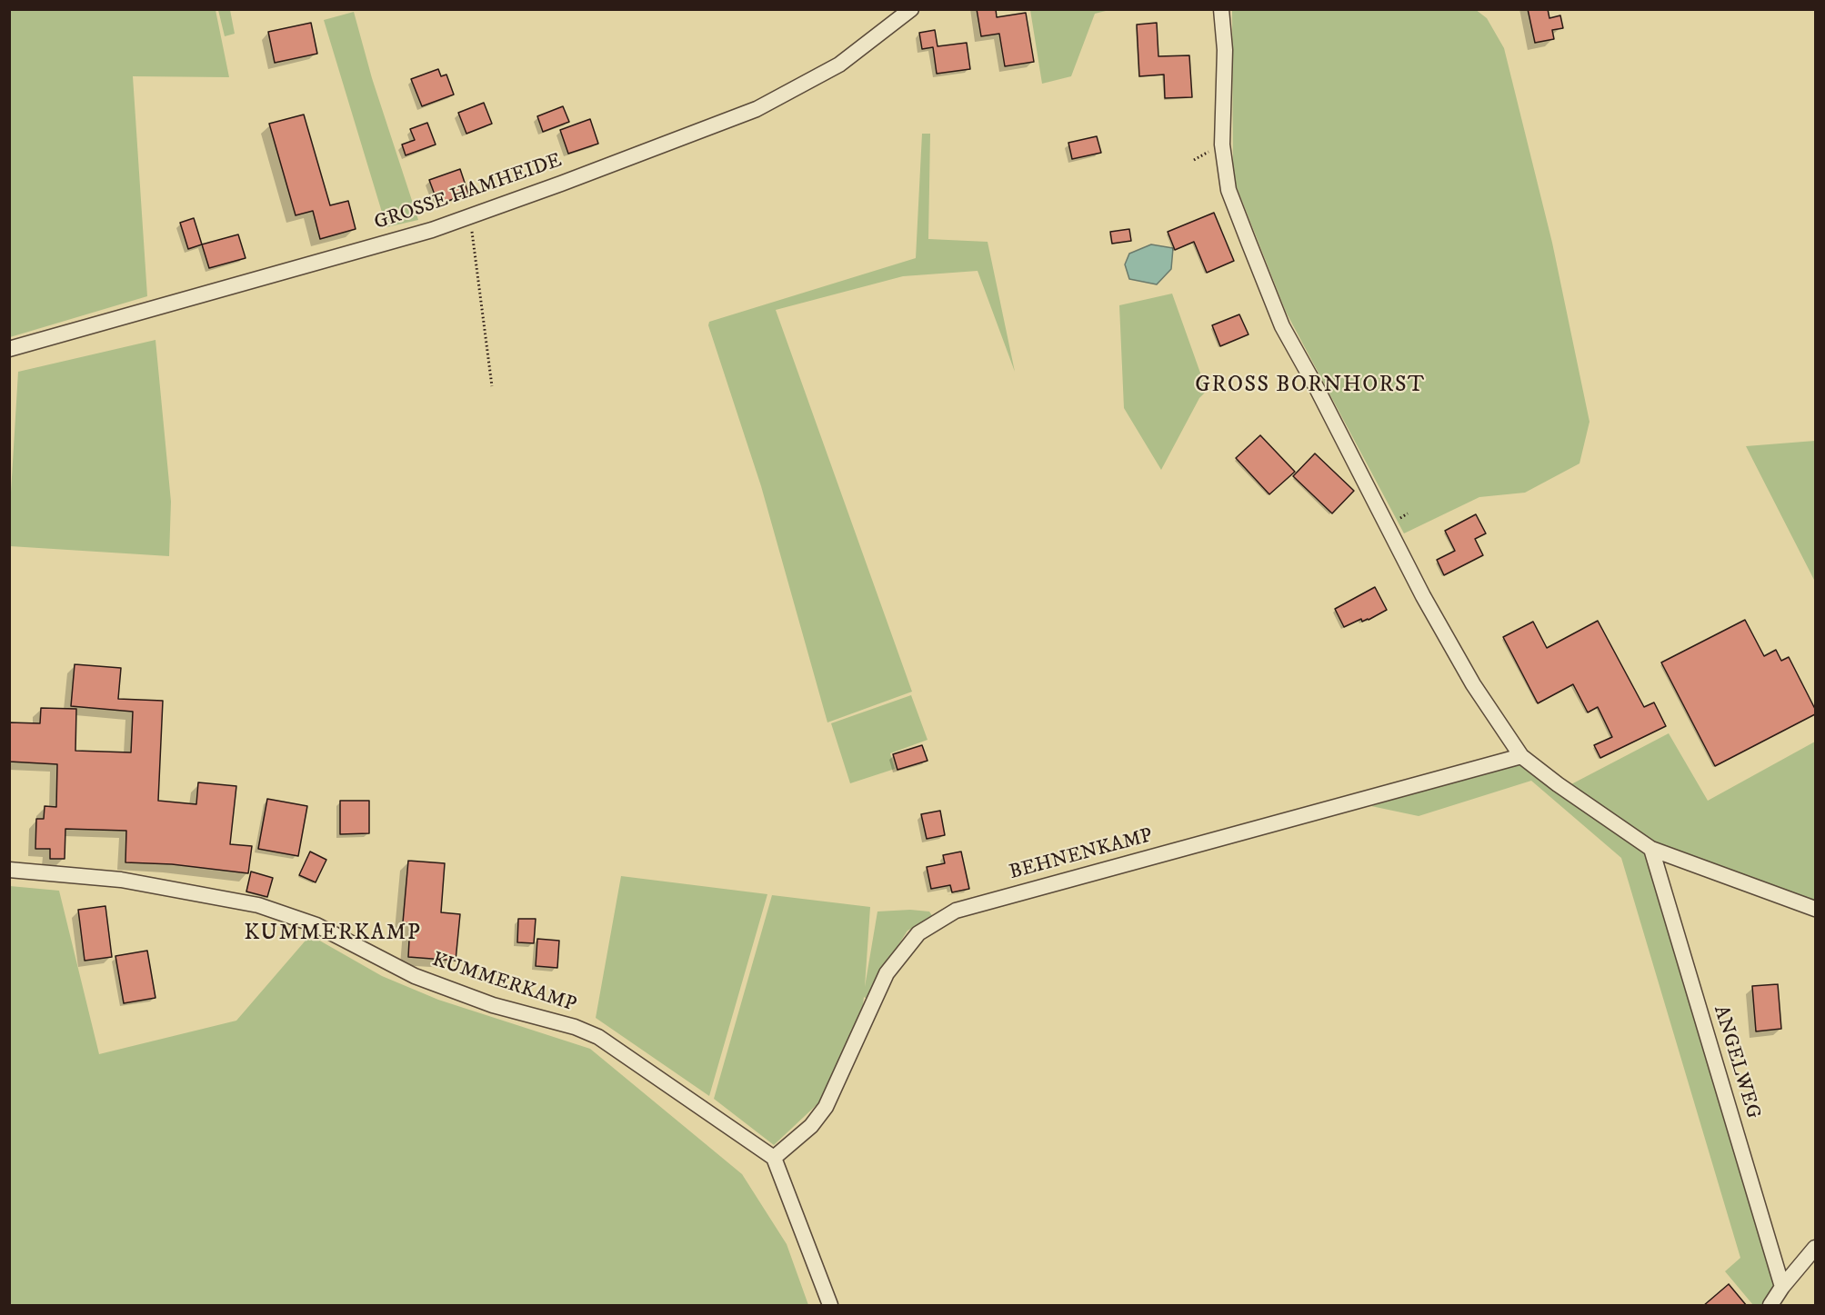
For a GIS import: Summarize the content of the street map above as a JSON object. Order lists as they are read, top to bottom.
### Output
{
  "streets": {
    "street": [
      "GROSSE HAMHEIDE",
      "BEHNENKAMP",
      "KUMMERKAMP",
      "ANGELWEG"
    ]
  },
  "crossings": [
    ["BEHNENKAMP", "KUMMERKAMP"]
  ],
  "districts": ["GROSS BORNHORST", "KUMMERKAMP"]
}
